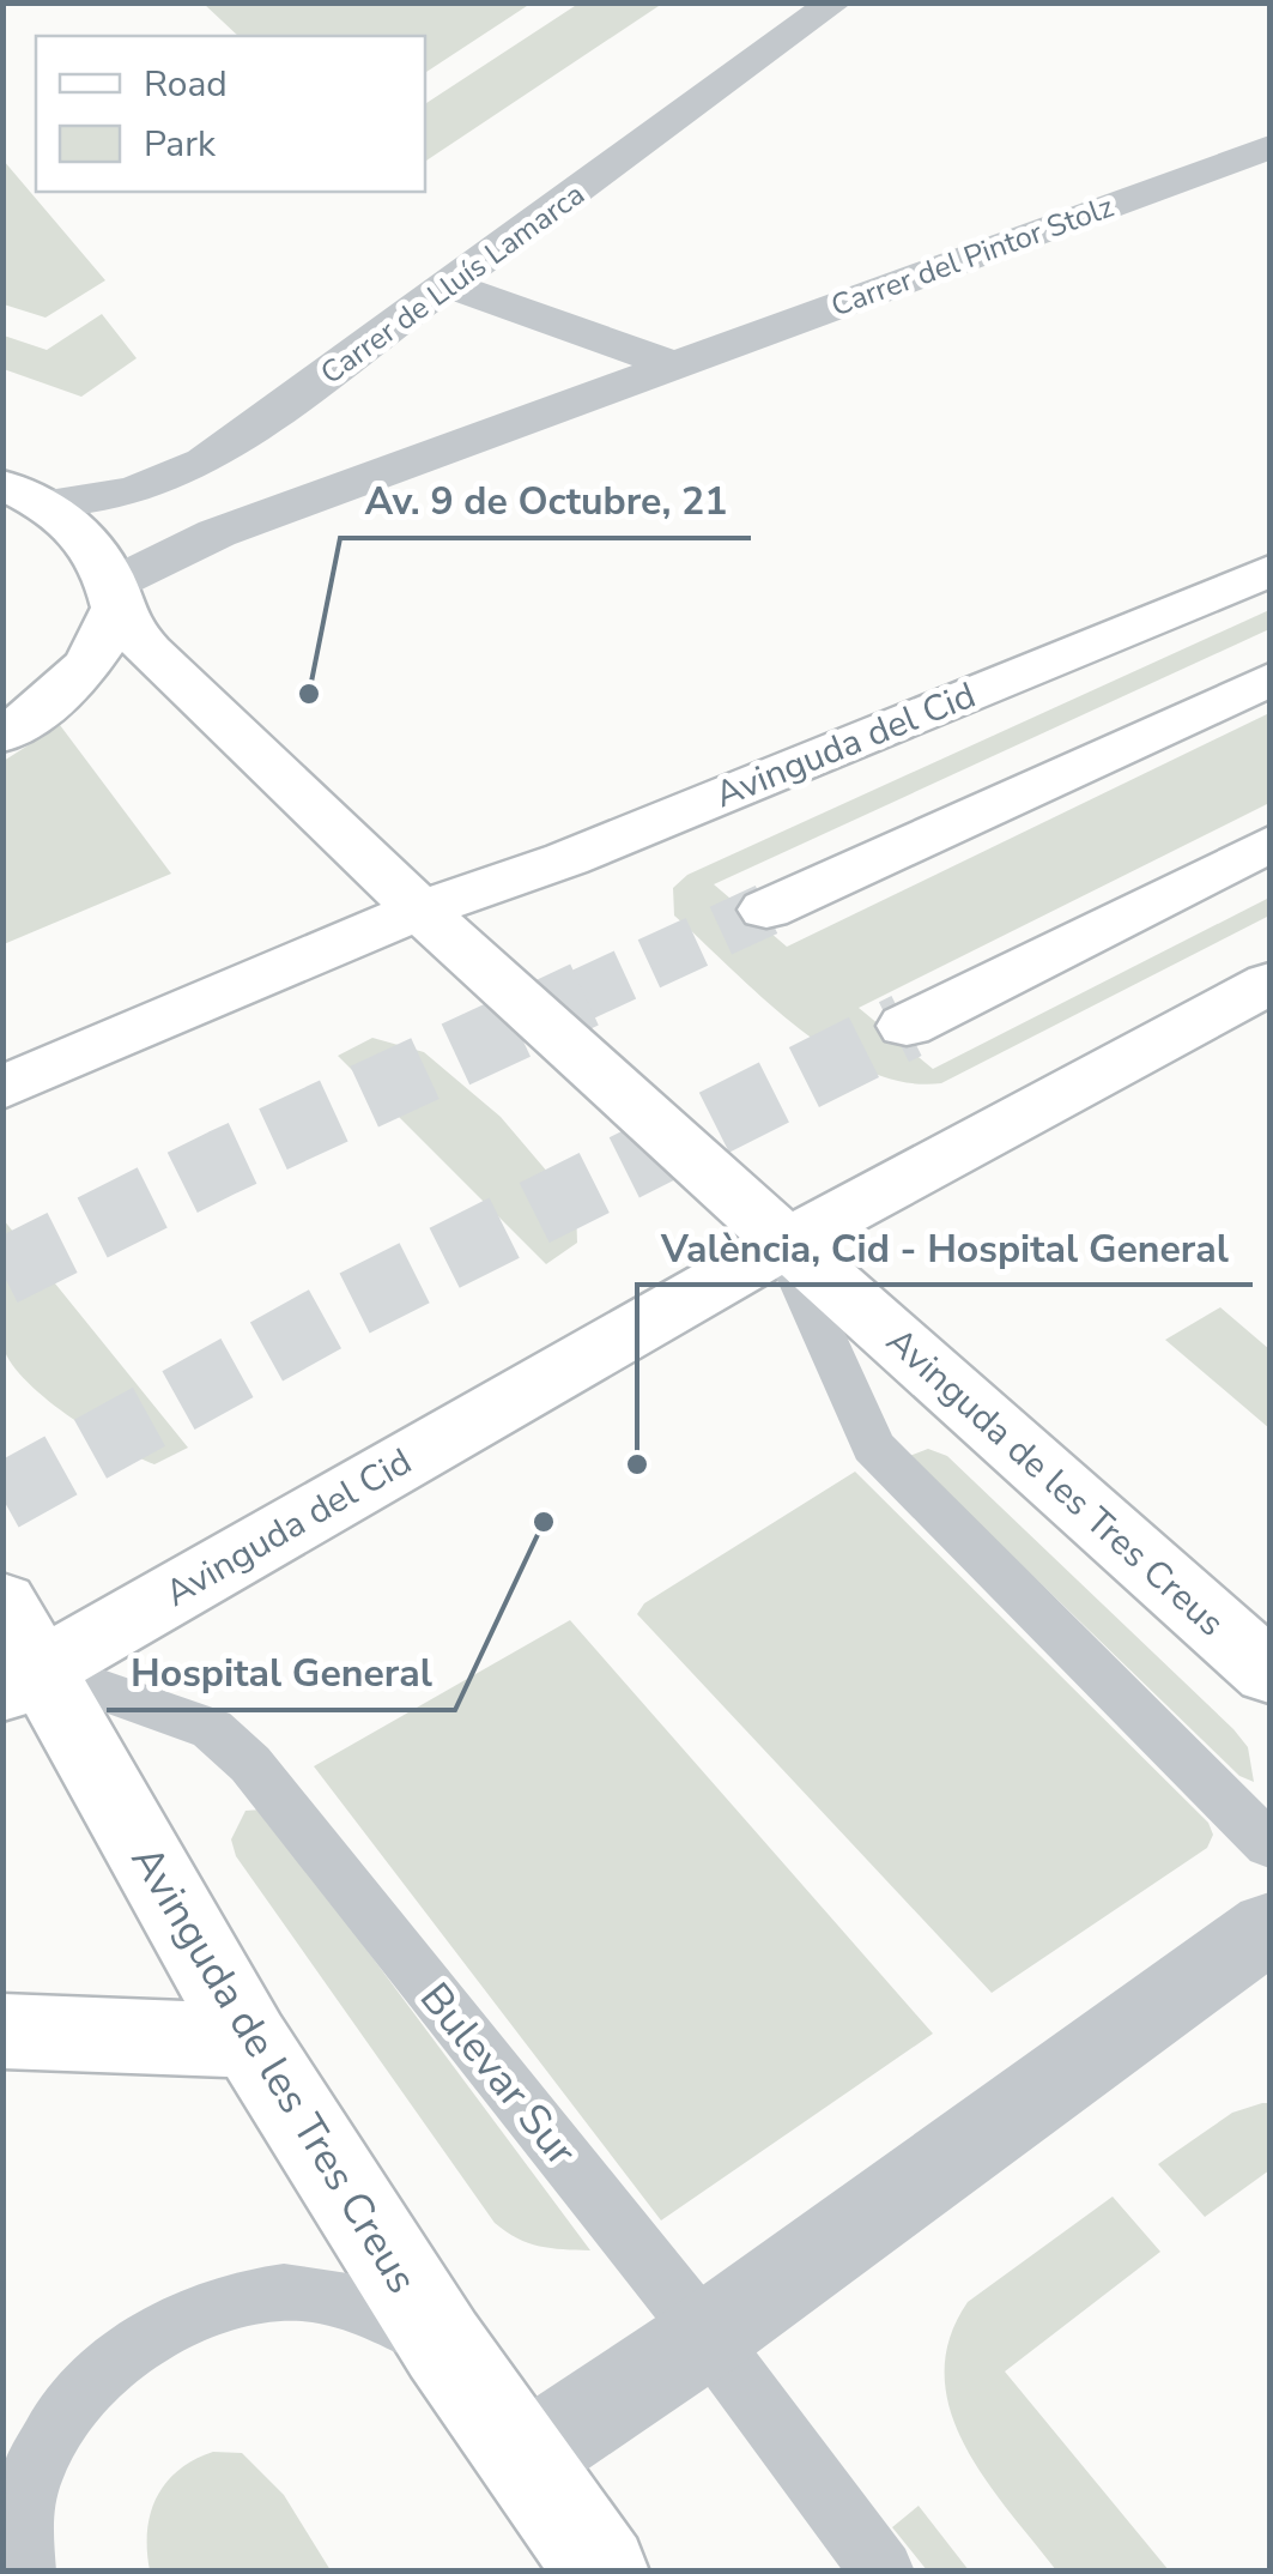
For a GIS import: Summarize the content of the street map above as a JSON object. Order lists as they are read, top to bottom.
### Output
{
  "streets": {
    "main road": ["Avinguda del Cid", "Avinguda de les Tres Creus"],
    "street": ["Carrer del Pintor Stolz", "Carrer de Lluís Lamarca"],
    "lane": ["Bulevar Sur"]
  },
  "crossings": [
    ["Avinguda del Cid", "Avinguda de les Tres Creus"],
    ["Avinguda del Cid", "Bulevar Sur"],
    ["Avinguda de les Tres Creus", "Bulevar Sur"]
  ],
  "places": ["Av. 9 de Octubre, 21", "València, Cid - Hospital General", "Hospital General"],
  "legend": ["Road", "Park"]
}
